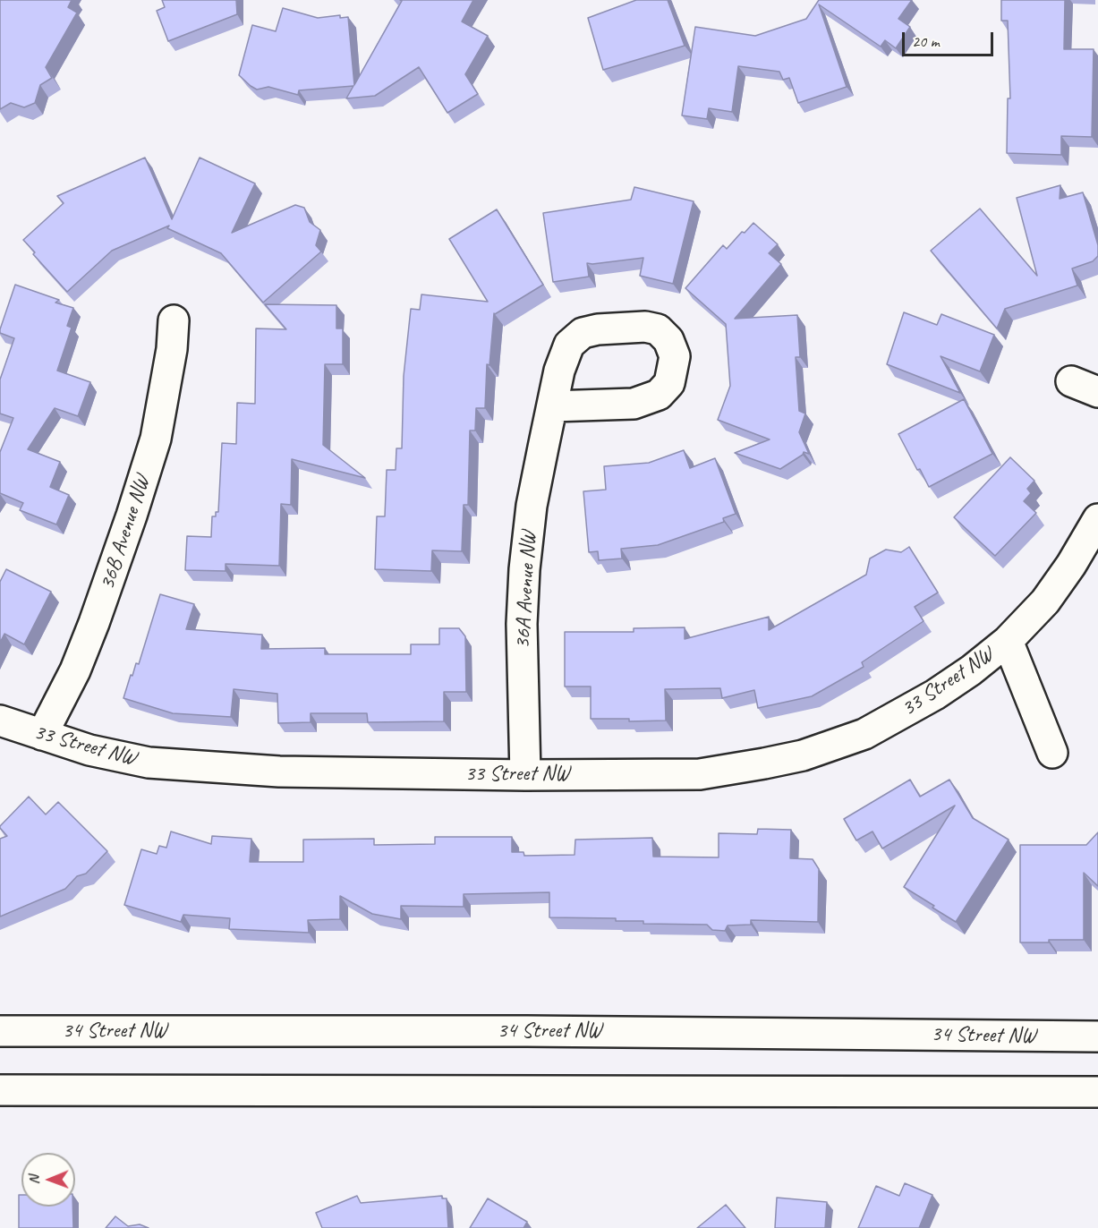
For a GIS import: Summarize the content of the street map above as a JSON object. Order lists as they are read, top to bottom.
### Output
{
  "streets": {
    "street": [
      "36B Avenue NW",
      "36A Avenue NW",
      "33 Street NW",
      "34 Street NW"
    ]
  },
  "crossings": [
    ["36B Avenue NW", "33 Street NW"],
    ["36A Avenue NW", "33 Street NW"]
  ],
  "scale_bar": "20 m",
  "north": "left"
}
